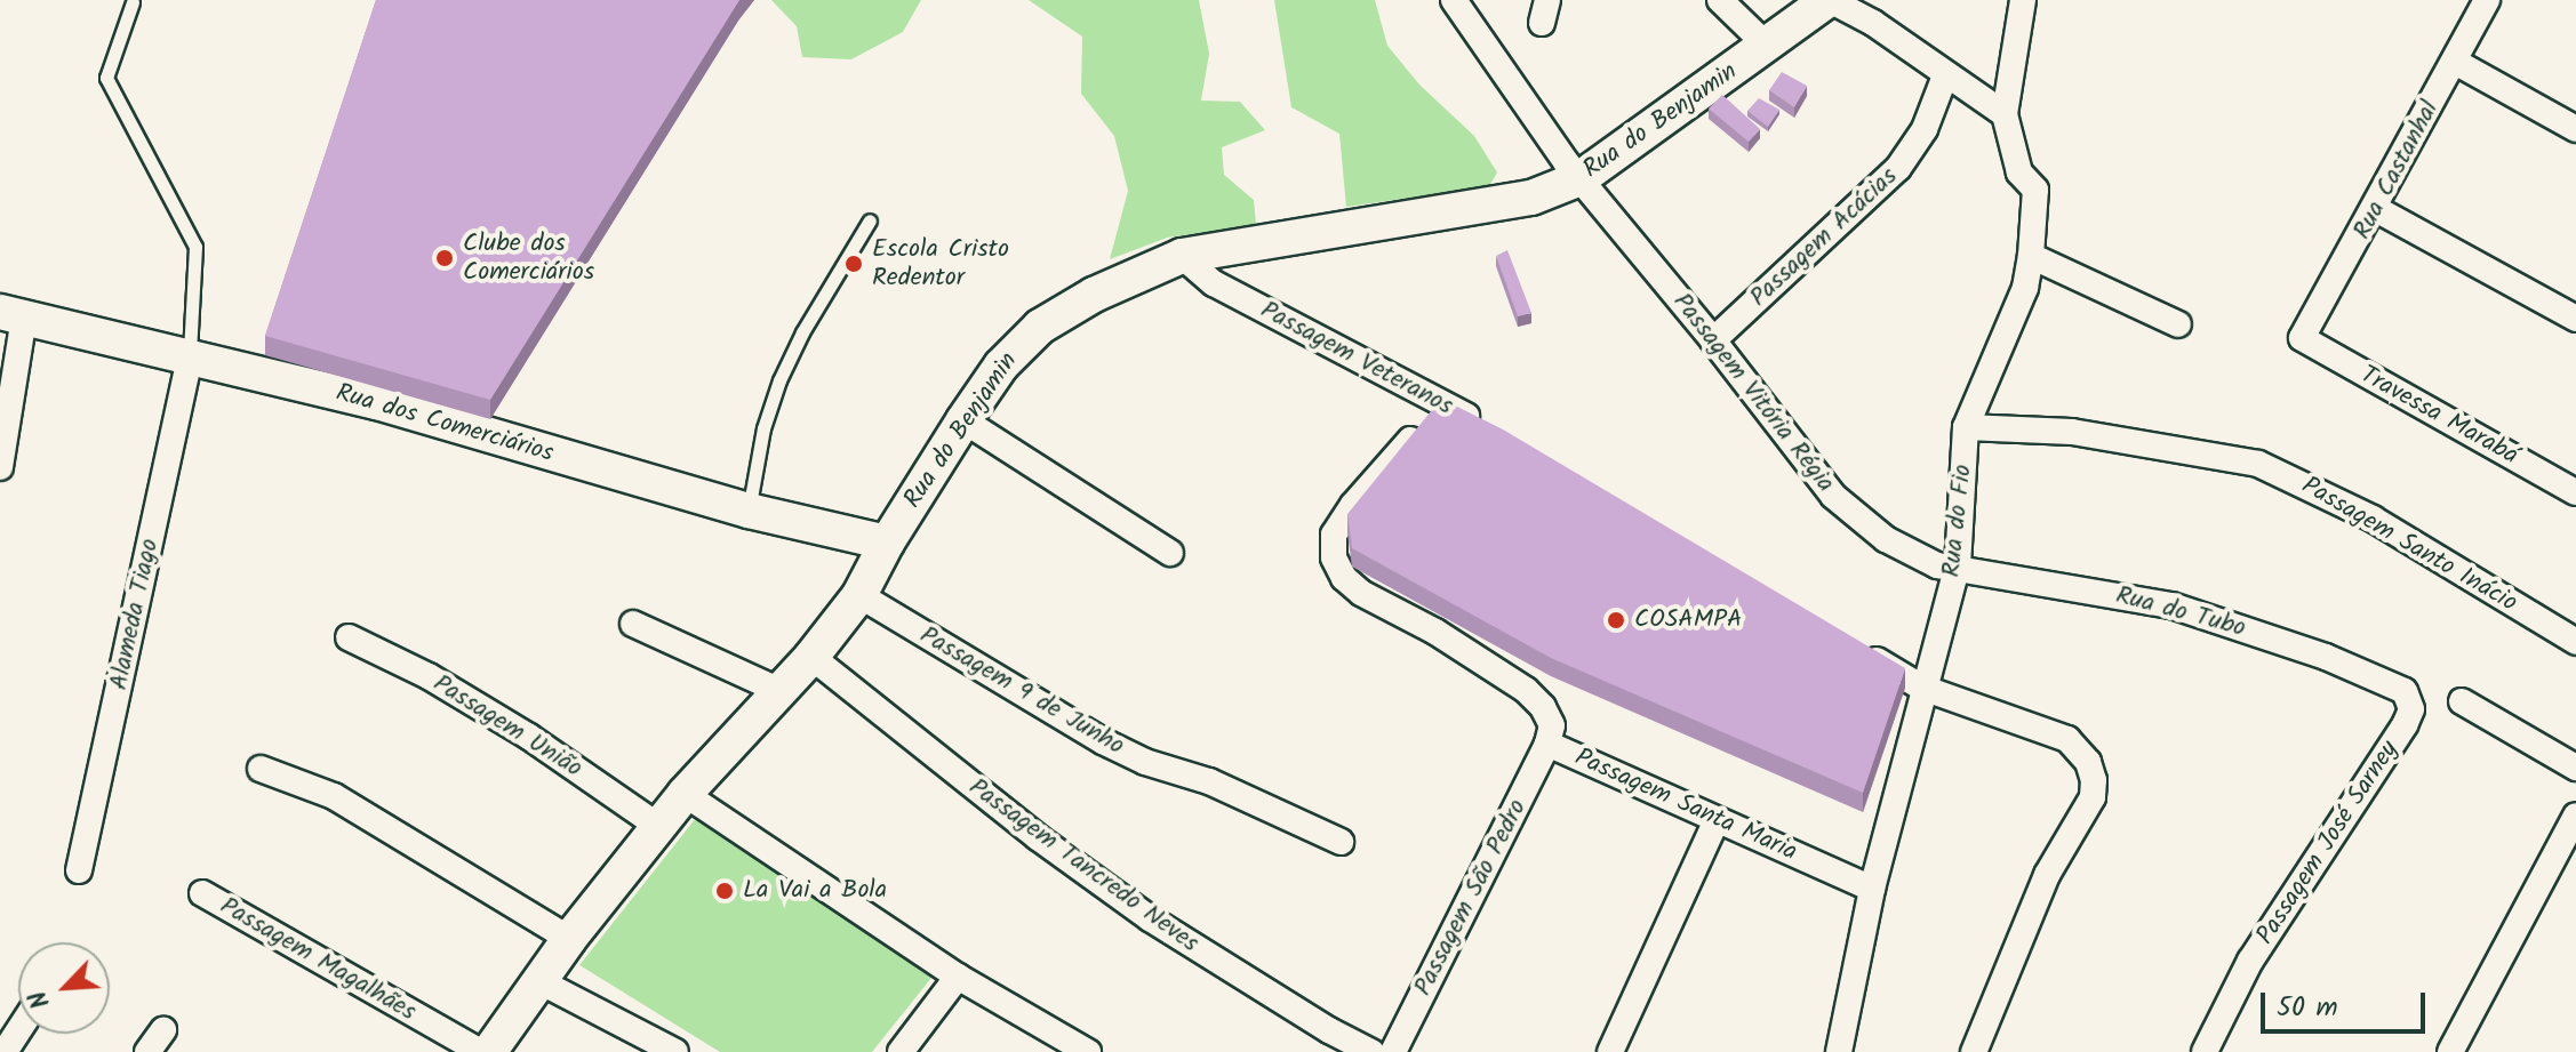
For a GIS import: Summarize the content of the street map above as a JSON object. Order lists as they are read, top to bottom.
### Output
{
  "streets": {
    "main road": ["Rua do Benjamin", "Rua dos Comerciários"],
    "street": [
      "Rua Castanhal",
      "Passagem Acácias",
      "Passagem Veteranos",
      "Passagem Vitória Régia",
      "Travessa Marabá",
      "Rua do Fio",
      "Passagem Santo Inácio",
      "Rua do Tubo",
      "Alameda Tiago",
      "Passagem 9 de Junho",
      "Passagem União",
      "Passagem Santa Maria",
      "Passagem José Sarney",
      "Passagem Tancredo Neves",
      "Passagem São Pedro",
      "Passagem Magalhães"
    ]
  },
  "crossings": [
    ["Rua do Benjamin", "Passagem Veteranos"],
    ["Rua do Benjamin", "Passagem Vitória Régia"],
    ["Rua do Benjamin", "Rua dos Comerciários"],
    ["Rua do Benjamin", "Passagem 9 de Junho"],
    ["Rua do Benjamin", "Passagem União"],
    ["Rua do Benjamin", "Passagem Tancredo Neves"],
    ["Rua Castanhal", "Travessa Marabá"],
    ["Passagem Acácias", "Passagem Vitória Régia"],
    ["Passagem Veteranos", "Passagem Santa Maria"],
    ["Passagem Vitória Régia", "Rua do Fio"],
    ["Passagem Vitória Régia", "Rua do Tubo"],
    ["Rua dos Comerciários", "Alameda Tiago"],
    ["Rua do Fio", "Passagem Santo Inácio"],
    ["Rua do Fio", "Rua do Tubo"],
    ["Rua do Fio", "Passagem Santa Maria"],
    ["Rua do Tubo", "Passagem José Sarney"],
    ["Passagem Santa Maria", "Passagem São Pedro"]
  ],
  "places": [
    "Clube dos Comerciários",
    "Escola Cristo Redentor",
    "COSAMPA",
    "La Vai a Bola"
  ],
  "scale_bar": "50 m",
  "north": "bottom left"
}
